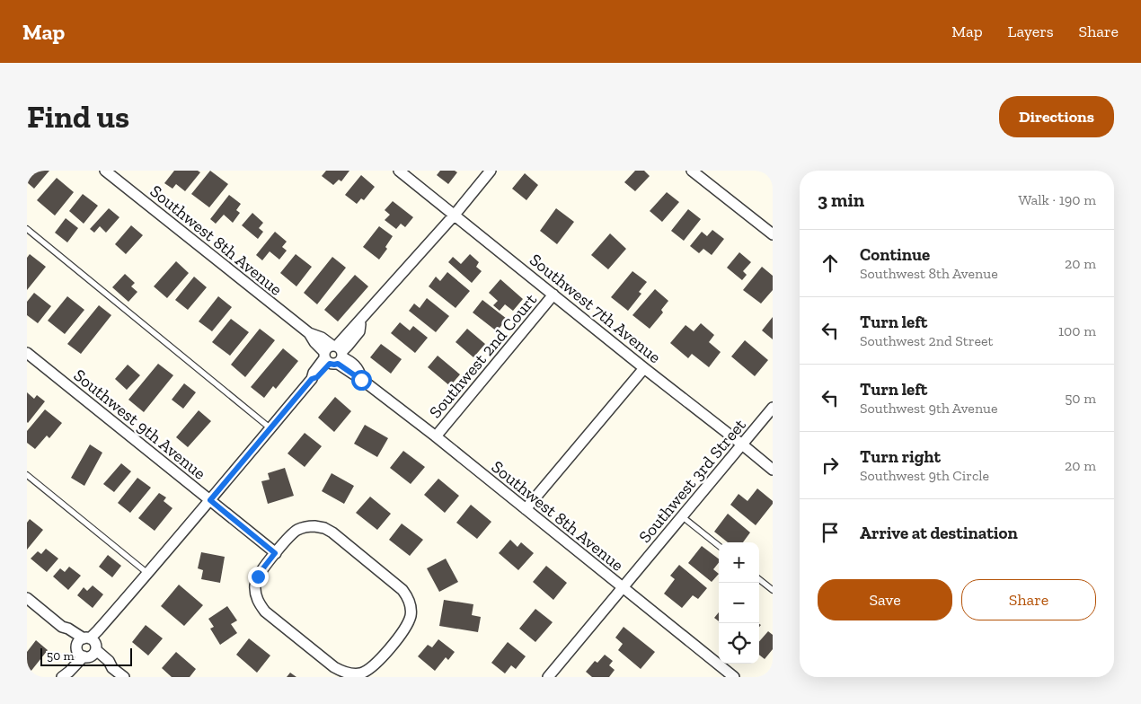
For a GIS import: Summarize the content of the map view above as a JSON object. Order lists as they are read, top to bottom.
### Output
{
  "streets": {
    "street": [
      "Southwest 8th Avenue",
      "Southwest 7th Avenue",
      "Southwest 2nd Court",
      "Southwest 9th Avenue",
      "Southwest 3rd Street"
    ]
  },
  "crossings": [
    ["Southwest 8th Avenue", "Southwest 2nd Court"],
    ["Southwest 8th Avenue", "Southwest 3rd Street"],
    ["Southwest 7th Avenue", "Southwest 2nd Court"],
    ["Southwest 7th Avenue", "Southwest 3rd Street"]
  ],
  "scale_bar": "50 m",
  "page": {
    "header": "Map",
    "nav": ["Map", "Layers", "Share"],
    "buttons": [
      "Directions",
      ["Save", "Share"]
    ],
    "title": "Find us",
    "heading": ["3 min", "Walk · 190 m"],
    "list": [
      ["Continue", "Southwest 8th Avenue", "20 m"],
      ["Turn left", "Southwest 2nd Street", "100 m"],
      ["Turn left", "Southwest 9th Avenue", "50 m"],
      ["Turn right", "Southwest 9th Circle", "20 m"],
      "Arrive at destination"
    ],
    "map_buttons": ["+", "−"],
    "scale": "50 m"
  }
}
